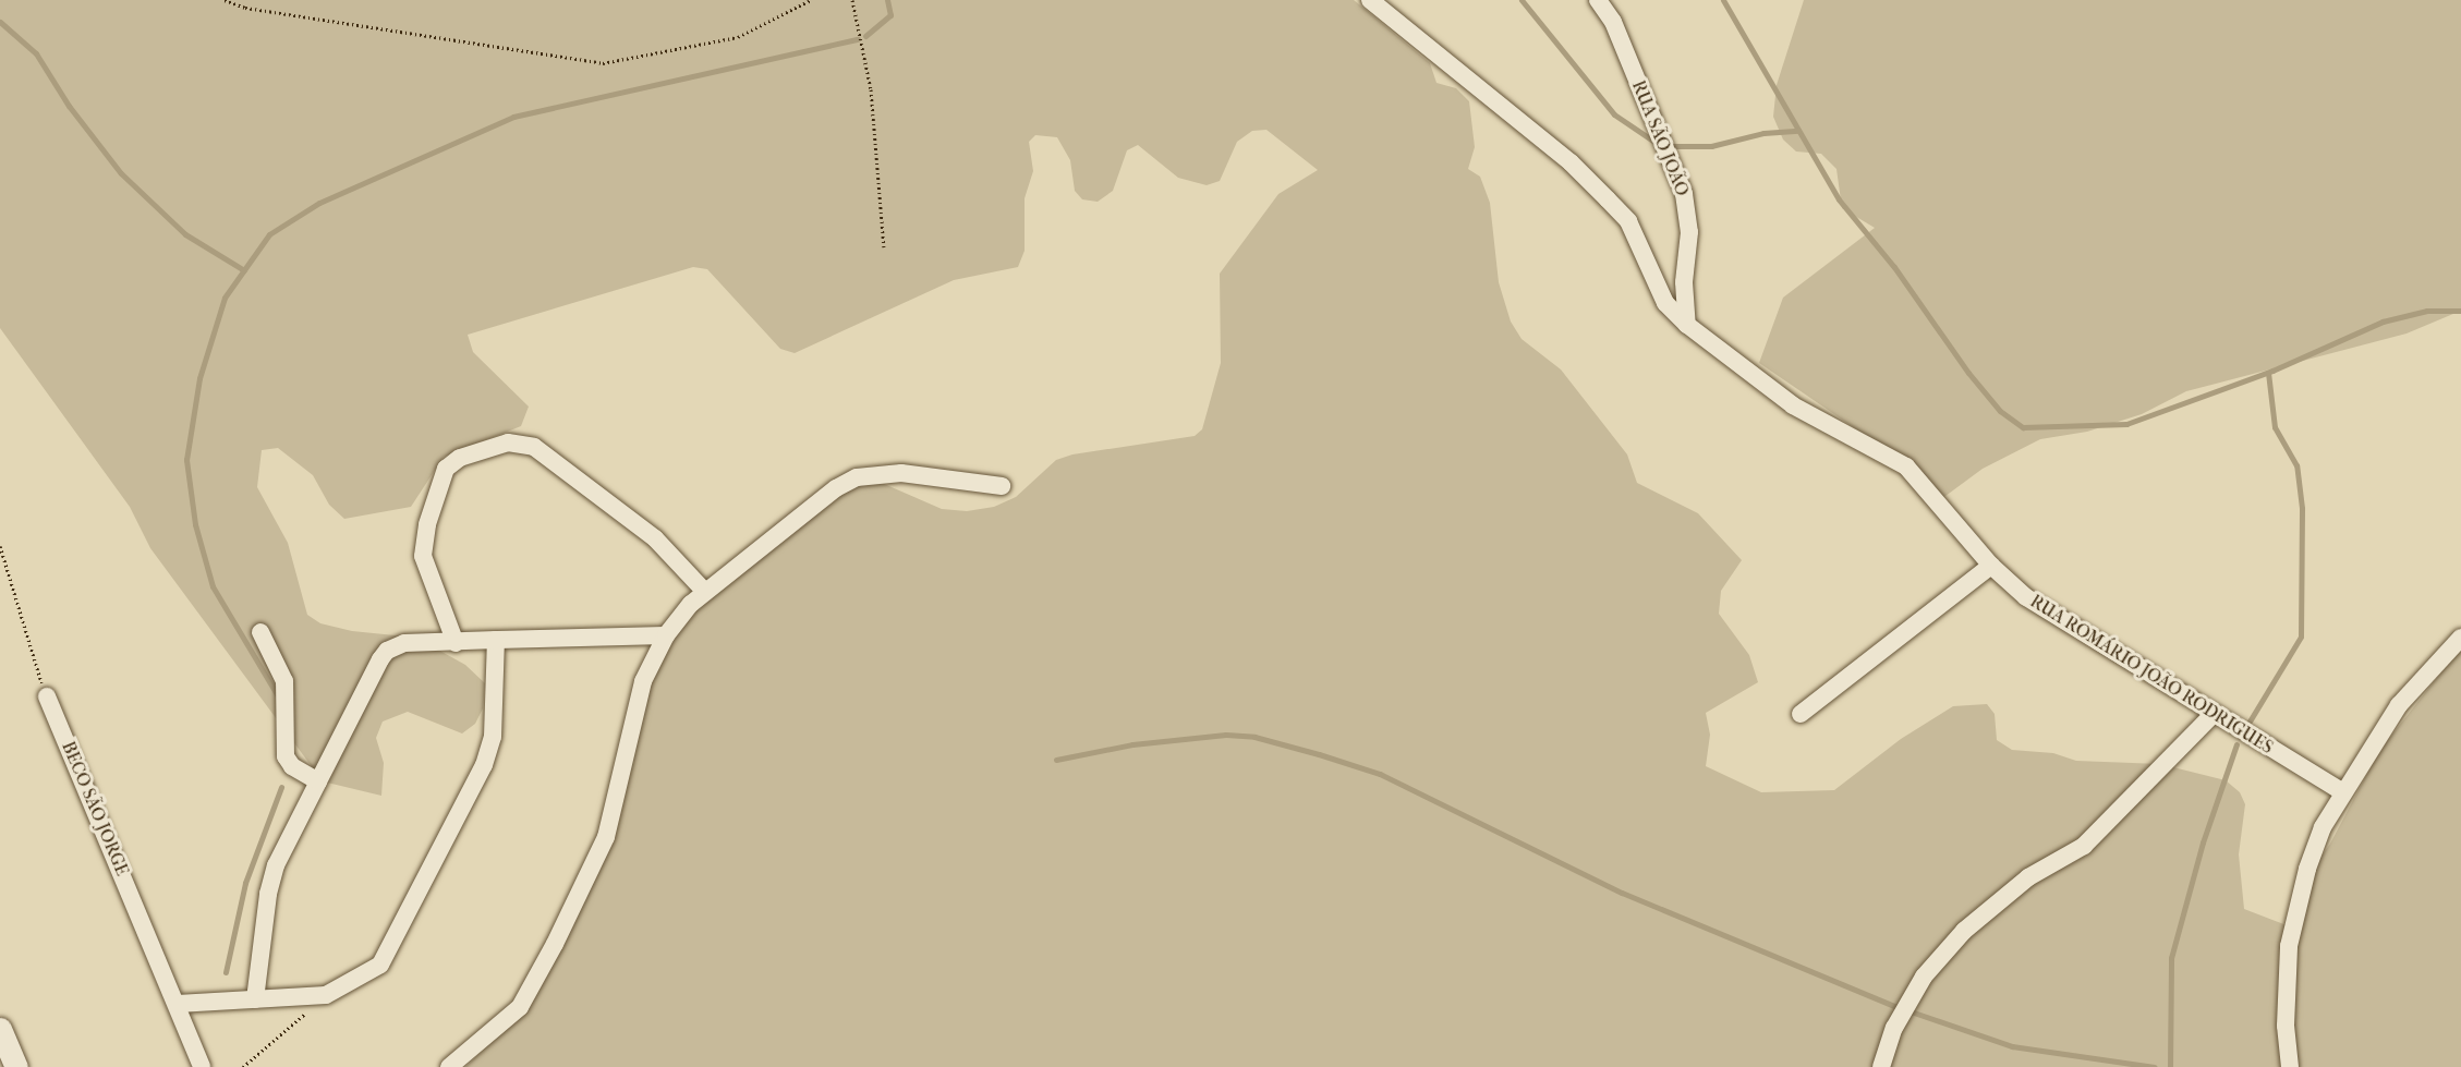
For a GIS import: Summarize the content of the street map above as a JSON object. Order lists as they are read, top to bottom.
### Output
{
  "streets": {
    "street": ["RUA SÃO JOÃO", "RUA ROMÁRIO JOÃO RODRIGUES", "BECO SÃO JORGE"]
  },
  "crossings": [
    ["RUA SÃO JOÃO", "RUA ROMÁRIO JOÃO RODRIGUES"]
  ]
}
